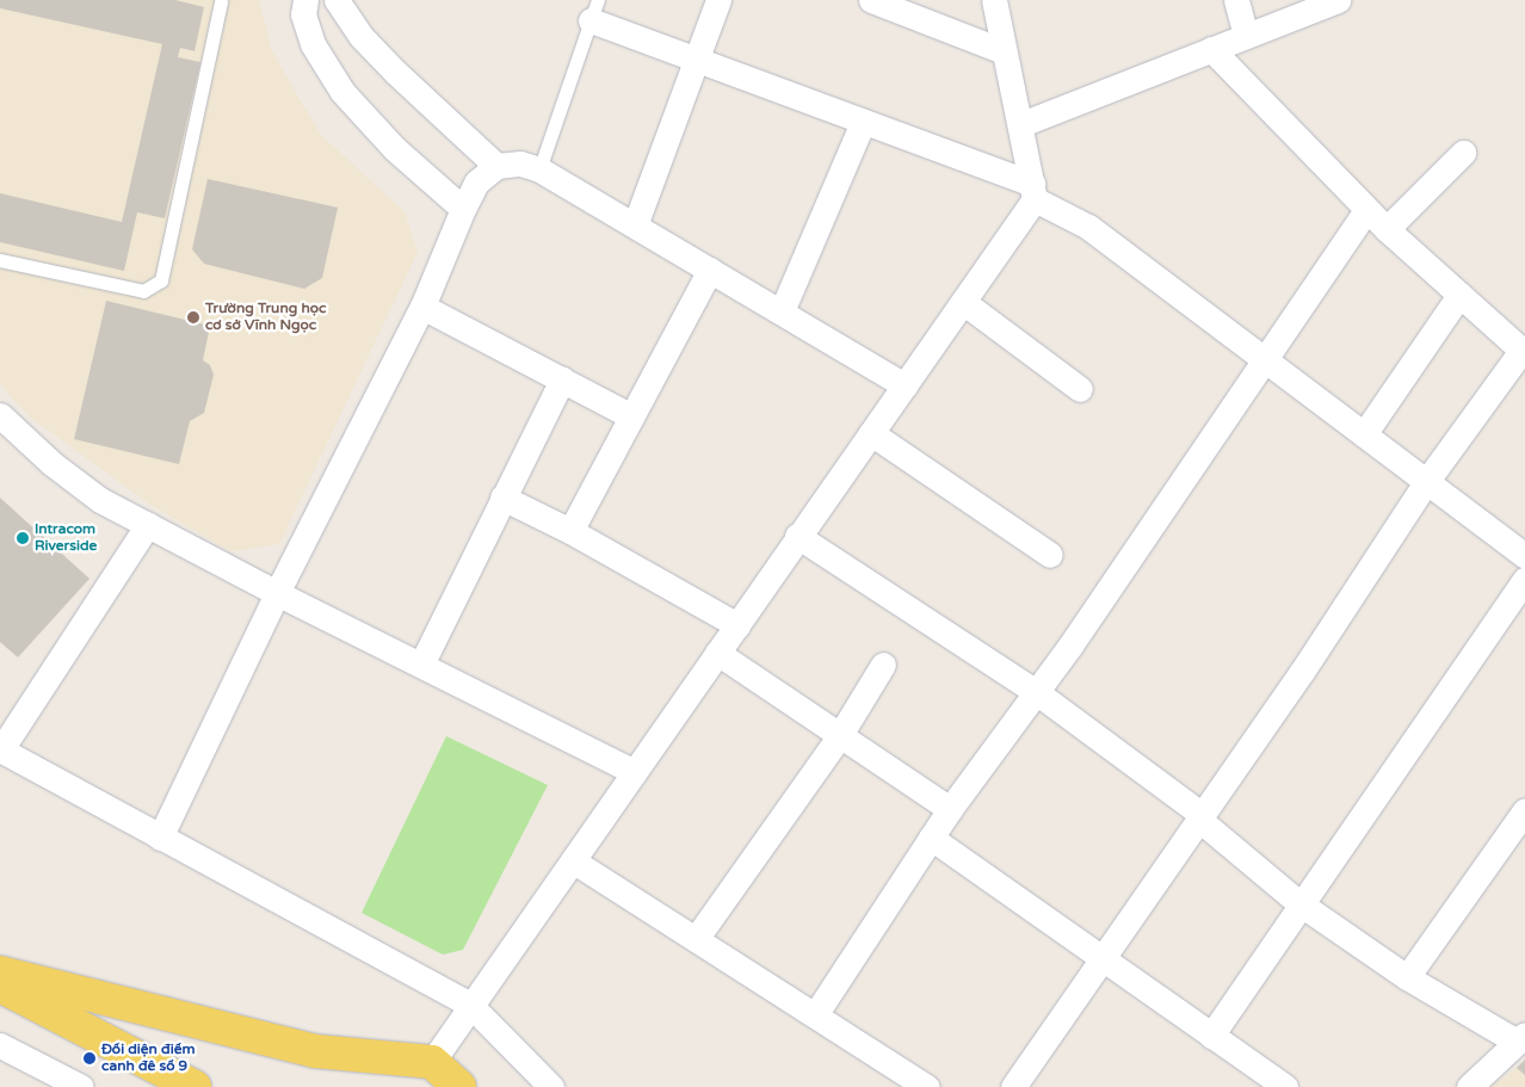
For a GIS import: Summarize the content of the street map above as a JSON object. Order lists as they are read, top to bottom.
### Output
{
  "places": ["Trường Trung học cơ sở Vĩnh Ngọc", "Intracom Riverside", "Đối diện điếm canh đê số 9"]
}
